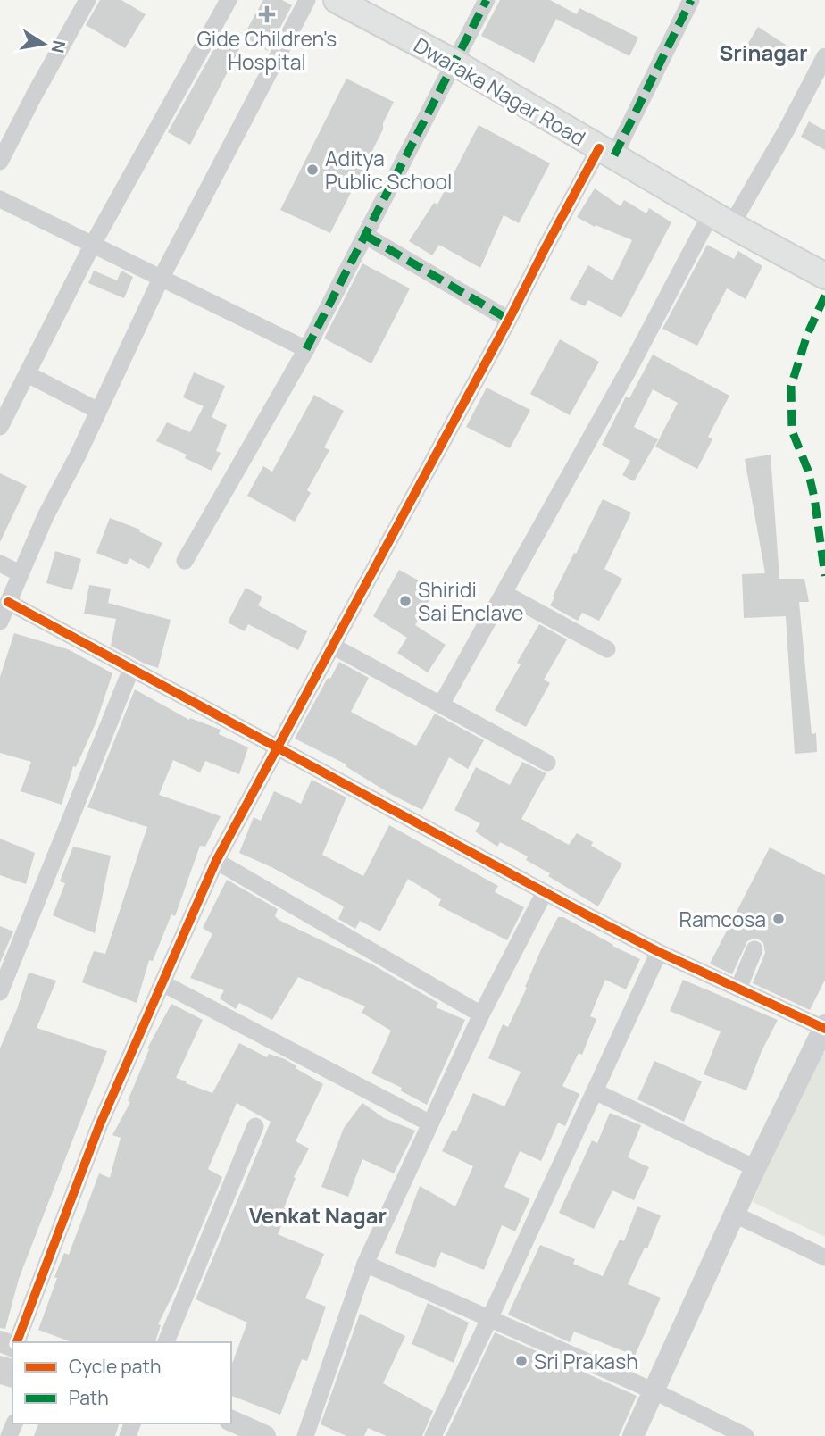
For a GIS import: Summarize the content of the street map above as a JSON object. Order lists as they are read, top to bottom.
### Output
{
  "streets": {
    "main road": ["Dwaraka Nagar Road"]
  },
  "districts": ["Srinagar", "Venkat Nagar"],
  "places": {
    "health": ["Gide Children's Hospital"],
    "other": [
      "Aditya Public School",
      "Shiridi Sai Enclave",
      "Ramcosa",
      "Sri Prakash"
    ]
  },
  "legend": ["Cycle path", "Path"],
  "north": "right"
}
